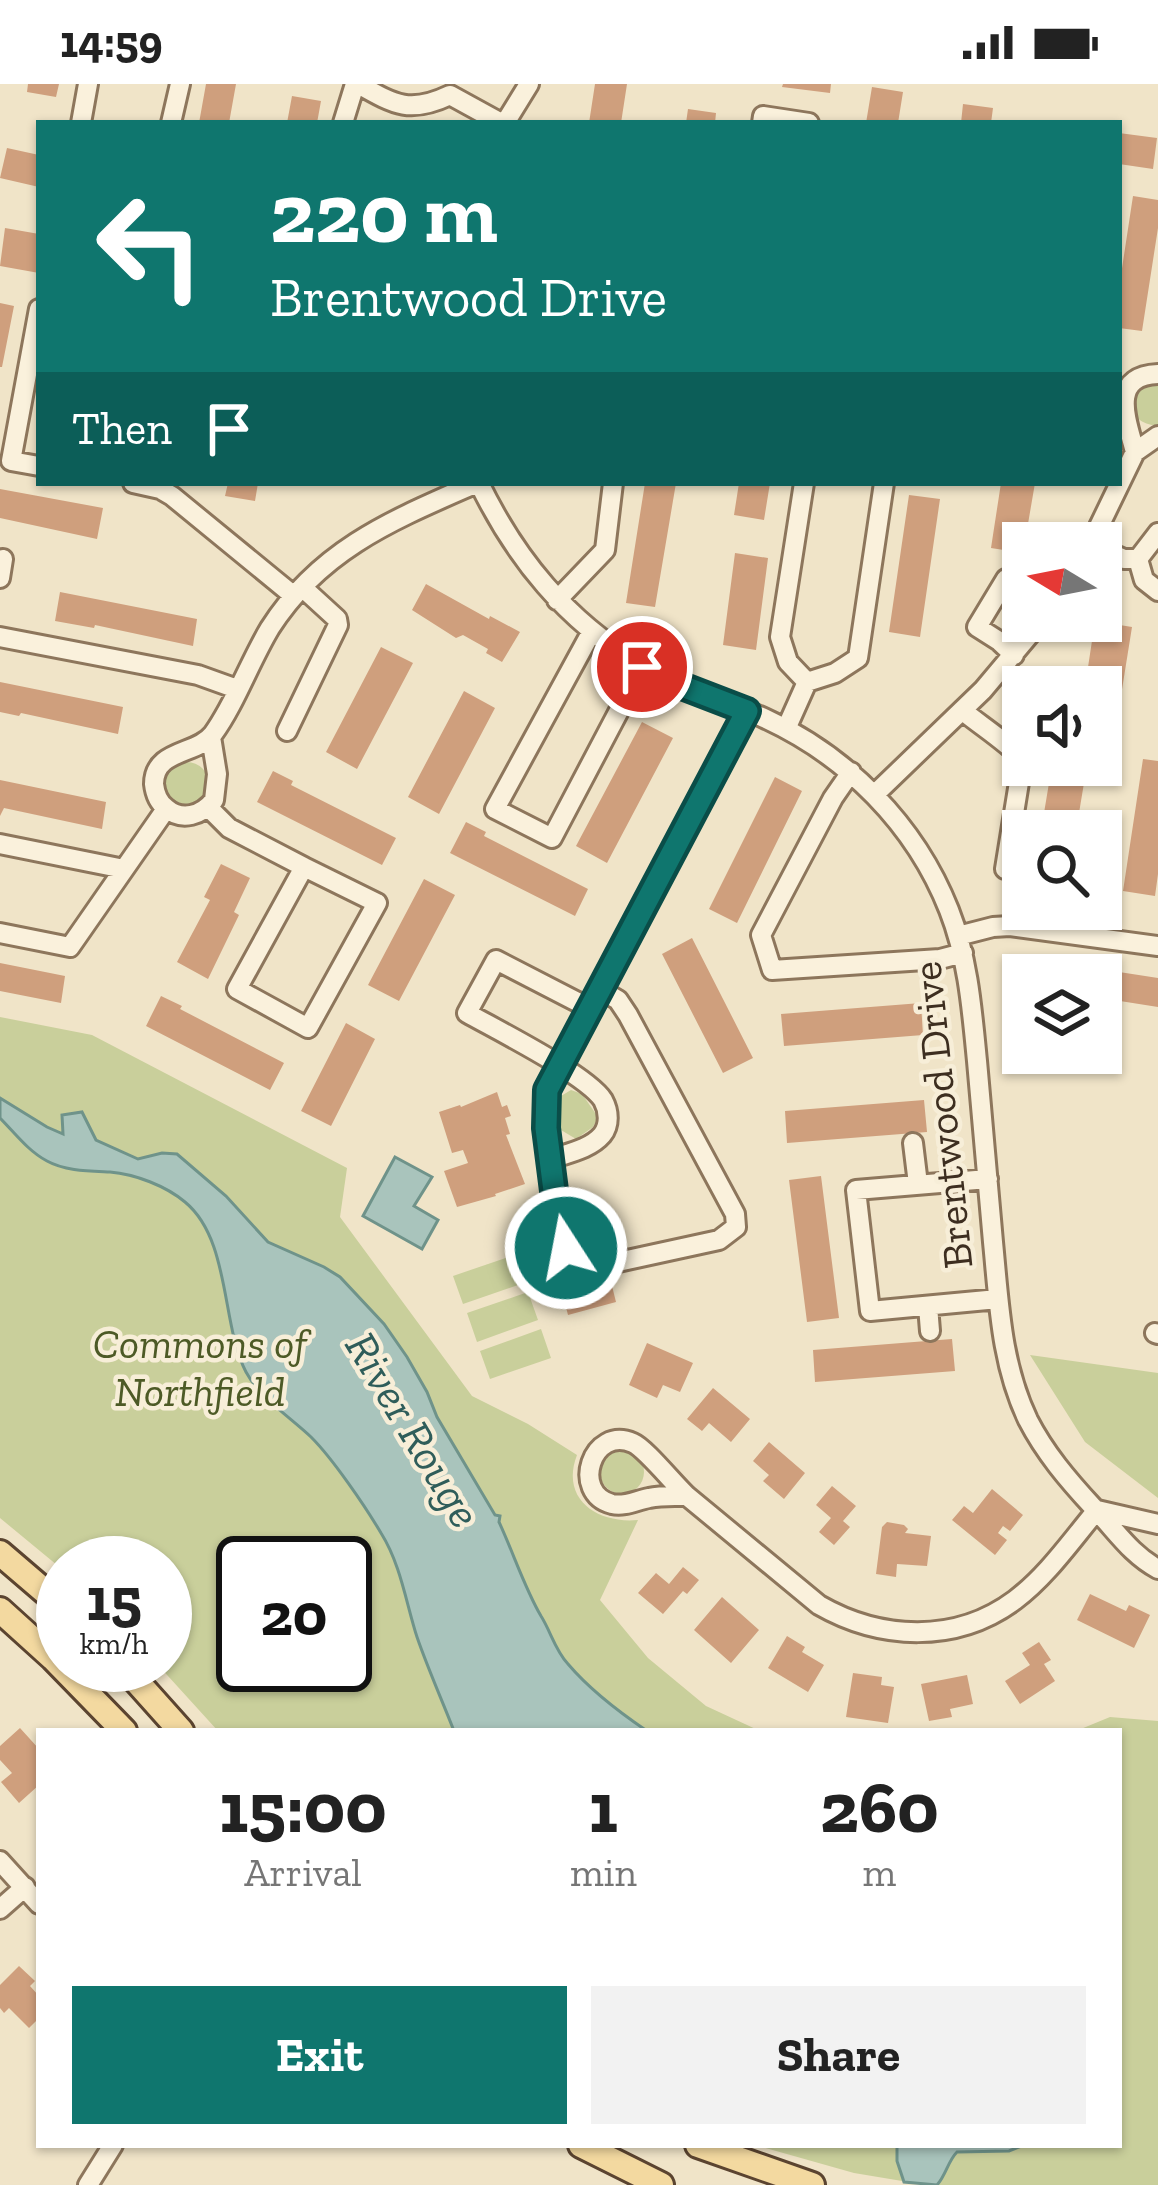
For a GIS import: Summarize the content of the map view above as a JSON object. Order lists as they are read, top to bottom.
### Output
{
  "streets": {
    "street": ["Brentwood Drive"]
  },
  "water": ["River Rouge"],
  "parks": ["Commons of Northfield"],
  "north": "left",
  "page": {
    "status": "14:59",
    "turn": ["220 m", "Brentwood Drive"],
    "then": "Then",
    "speed": "15 km/h",
    "limit": "20",
    "eta": [
      "15:00",
      "Arrival",
      "1",
      "min",
      "260",
      "m"
    ],
    "buttons": ["Exit", "Share"]
  }
}
